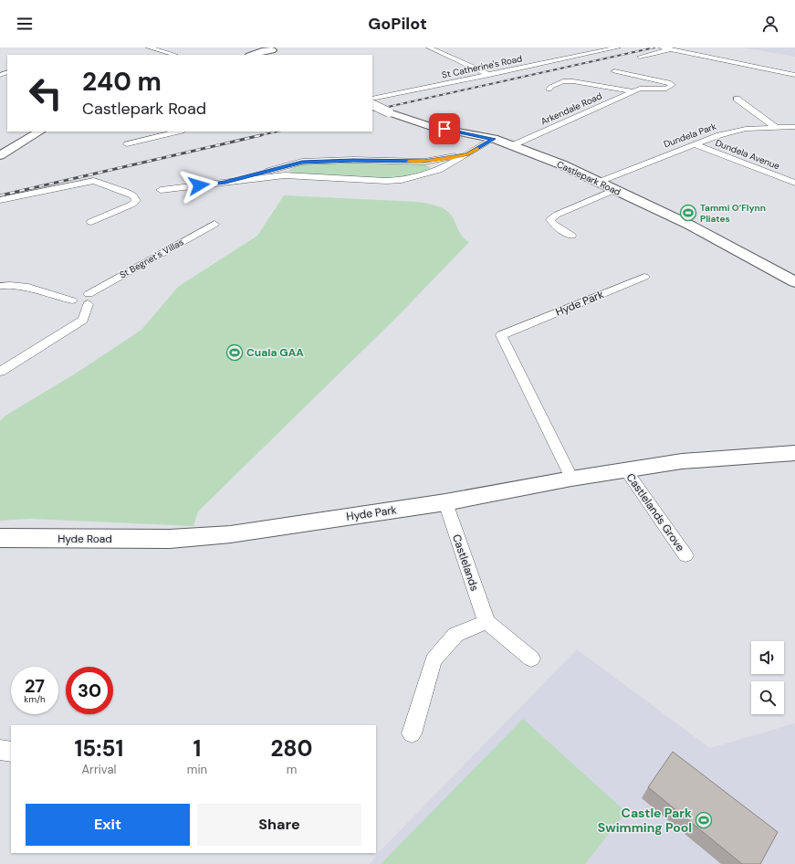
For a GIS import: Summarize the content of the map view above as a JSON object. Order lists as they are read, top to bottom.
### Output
{
  "streets": {
    "street": [
      "St Catherine's Road",
      "Arkendale Road",
      "Dundela Park",
      "Dundela Avenue",
      "Castlepark Road",
      "St Begnet's Villas",
      "Hyde Park",
      "Castlelands Grove",
      "Hyde Road",
      "Castlelands"
    ]
  },
  "crossings": [
    ["Arkendale Road", "Castlepark Road"],
    ["Dundela Park", "Dundela Avenue"],
    ["Dundela Park", "Castlepark Road"],
    ["Hyde Park", "Castlelands Grove"],
    ["Hyde Park", "Hyde Road"],
    ["Hyde Park", "Castlelands"]
  ],
  "places": {
    "sports": ["Tammi O’Flynn Pliates", "Cuala GAA", "Castle Park Swimming Pool"]
  },
  "page": {
    "header": "GoPilot",
    "turn": ["240 m", "Castlepark Road"],
    "speed": "27 km/h",
    "limit": "30",
    "eta": [
      "15:51",
      "Arrival",
      "1",
      "min",
      "280",
      "m"
    ],
    "buttons": ["Exit", "Share"]
  }
}
